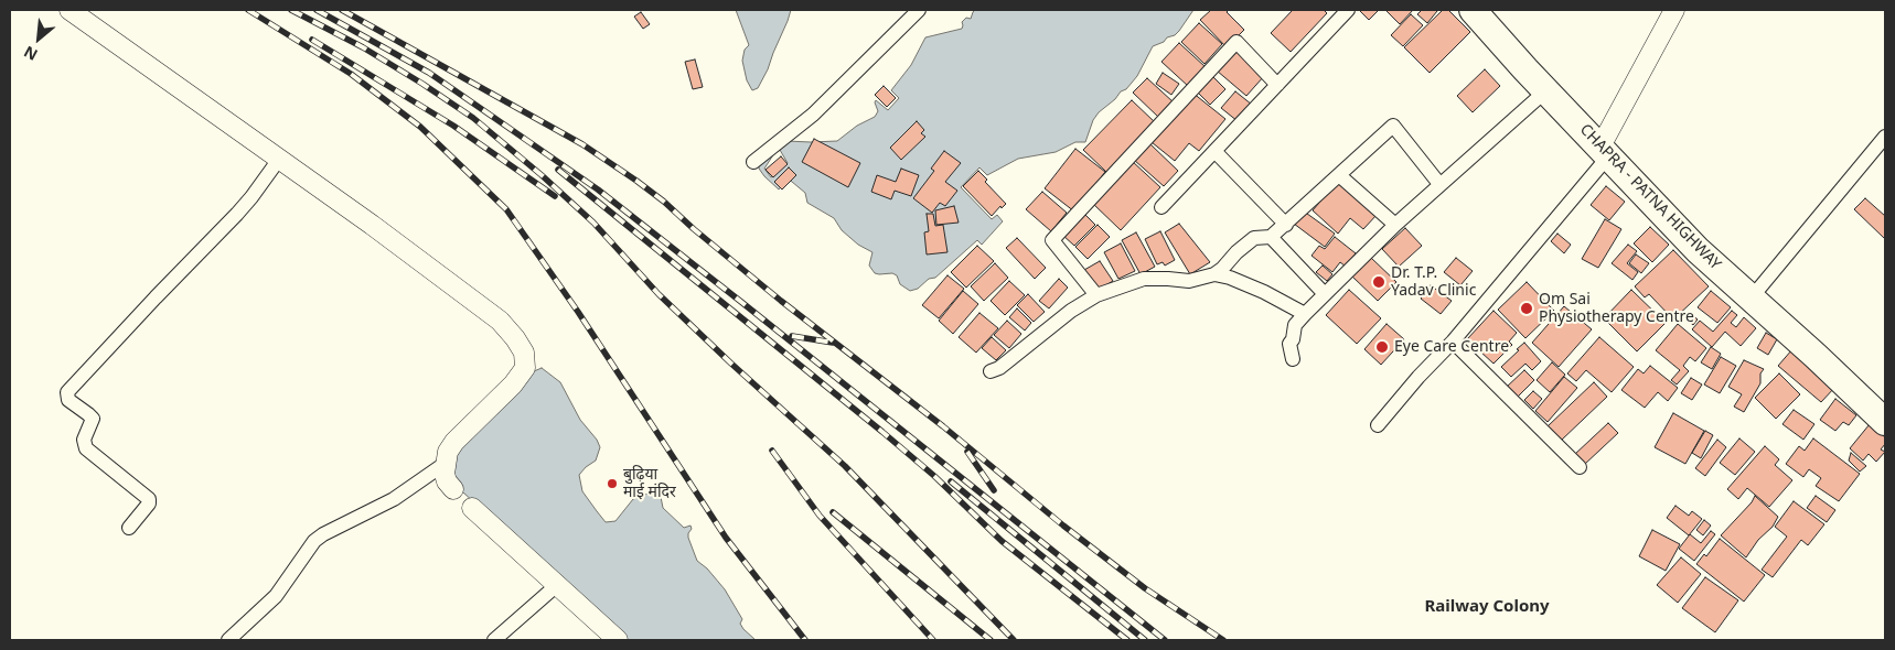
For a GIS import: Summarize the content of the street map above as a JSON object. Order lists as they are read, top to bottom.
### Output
{
  "streets": {
    "highway": ["CHAPRA - PATNA HIGHWAY"]
  },
  "districts": ["Railway Colony"],
  "places": [
    "Dr. T.P. Yadav Clinic",
    "Om Sai Physiotherapy Centre",
    "Eye Care Centre",
    "बुढ़िया माई मंदिर"
  ],
  "north": "bottom left"
}
